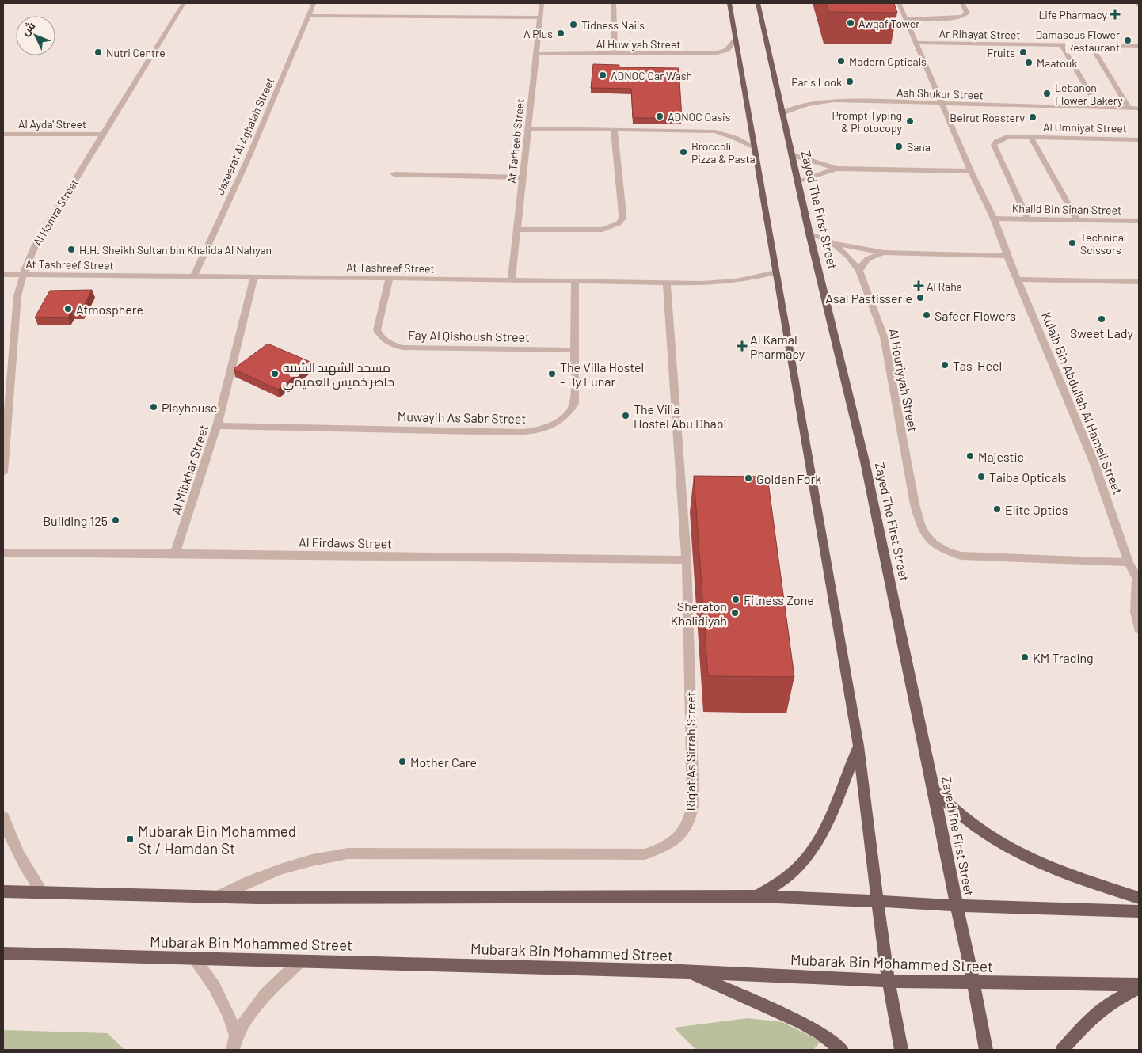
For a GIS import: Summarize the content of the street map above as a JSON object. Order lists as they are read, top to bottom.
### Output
{
  "streets": {
    "main road": ["Zayed The First Street", "Mubarak Bin Mohammed Street"],
    "street": [
      "Ar Rihayat Street",
      "Al Huwiyah Street",
      "Ash Shukur Street",
      "Al Ayda' Street",
      "Al Umniyat Street",
      "Jazeerat Al Aghalah Street",
      "At Tarheeb Street",
      "Khalid Bin Sinan Street",
      "Al Hamra Street",
      "At Tashreef Street",
      "Fay Al Qishoush Street",
      "Al Houriyyah Street",
      "Kulaib Bin Abdullah Al Hameli Street",
      "Muwayih As Sabr Street",
      "Al Mibkhar Street",
      "Al Firdaws Street",
      "Riq'at As Sirrah Street"
    ]
  },
  "crossings": [
    ["Ar Rihayat Street", "Kulaib Bin Abdullah Al Hameli Street"],
    ["Al Huwiyah Street", "At Tarheeb Street"],
    ["Ash Shukur Street", "Zayed The First Street"],
    ["Ash Shukur Street", "Kulaib Bin Abdullah Al Hameli Street"],
    ["Al Ayda' Street", "Al Hamra Street"],
    ["Al Umniyat Street", "Khalid Bin Sinan Street"],
    ["Jazeerat Al Aghalah Street", "At Tashreef Street"],
    ["At Tarheeb Street", "At Tashreef Street"],
    ["Khalid Bin Sinan Street", "Kulaib Bin Abdullah Al Hameli Street"],
    ["Zayed The First Street", "Al Houriyyah Street"],
    ["Zayed The First Street", "Mubarak Bin Mohammed Street"],
    ["Al Hamra Street", "At Tashreef Street"],
    ["At Tashreef Street", "Fay Al Qishoush Street"],
    ["At Tashreef Street", "Muwayih As Sabr Street"],
    ["At Tashreef Street", "Al Mibkhar Street"],
    ["At Tashreef Street", "Riq'at As Sirrah Street"],
    ["Fay Al Qishoush Street", "Muwayih As Sabr Street"],
    ["Al Houriyyah Street", "Kulaib Bin Abdullah Al Hameli Street"],
    ["Muwayih As Sabr Street", "Al Mibkhar Street"],
    ["Al Mibkhar Street", "Al Firdaws Street"],
    ["Al Firdaws Street", "Riq'at As Sirrah Street"]
  ],
  "places": {
    "health": ["Life Pharmacy", "Al Raha", "Al Kamal Pharmacy"],
    "other": [
      "Awqaf Tower",
      "Tidness Nails",
      "A Plus",
      "Damascus Flower Restaurant",
      "Nutri Centre",
      "Fruits",
      "Modern Opticals",
      "Maatouk",
      "ADNOC Car Wash",
      "Paris Look",
      "Lebanon Flower Bakery",
      "ADNOC Oasis",
      "Beirut Roastery",
      "Prompt Typing & Photocopy",
      "Sana",
      "Broccoli Pizza & Pasta",
      "Technical Scissors",
      "H.H. Sheikh Sultan bin Khalida Al Nahyan",
      "Asal Pastisserie",
      "Atmosphere",
      "Safeer Flowers",
      "Sweet Lady",
      "Tas-Heel",
      "مسجد الشهيد الشيبه حاضر خميس العميمي",
      "The Villa Hostel - By Lunar",
      "Playhouse",
      "The Villa Hostel Abu Dhabi",
      "Majestic",
      "Taiba Opticals",
      "Golden Fork",
      "Elite Optics",
      "Building 125",
      "Fitness Zone",
      "Sheraton Khalidiyah",
      "KM Trading",
      "Mother Care"
    ],
    "transit": ["Mubarak Bin Mohammed St / Hamdan St"]
  },
  "north": "top left"
}
